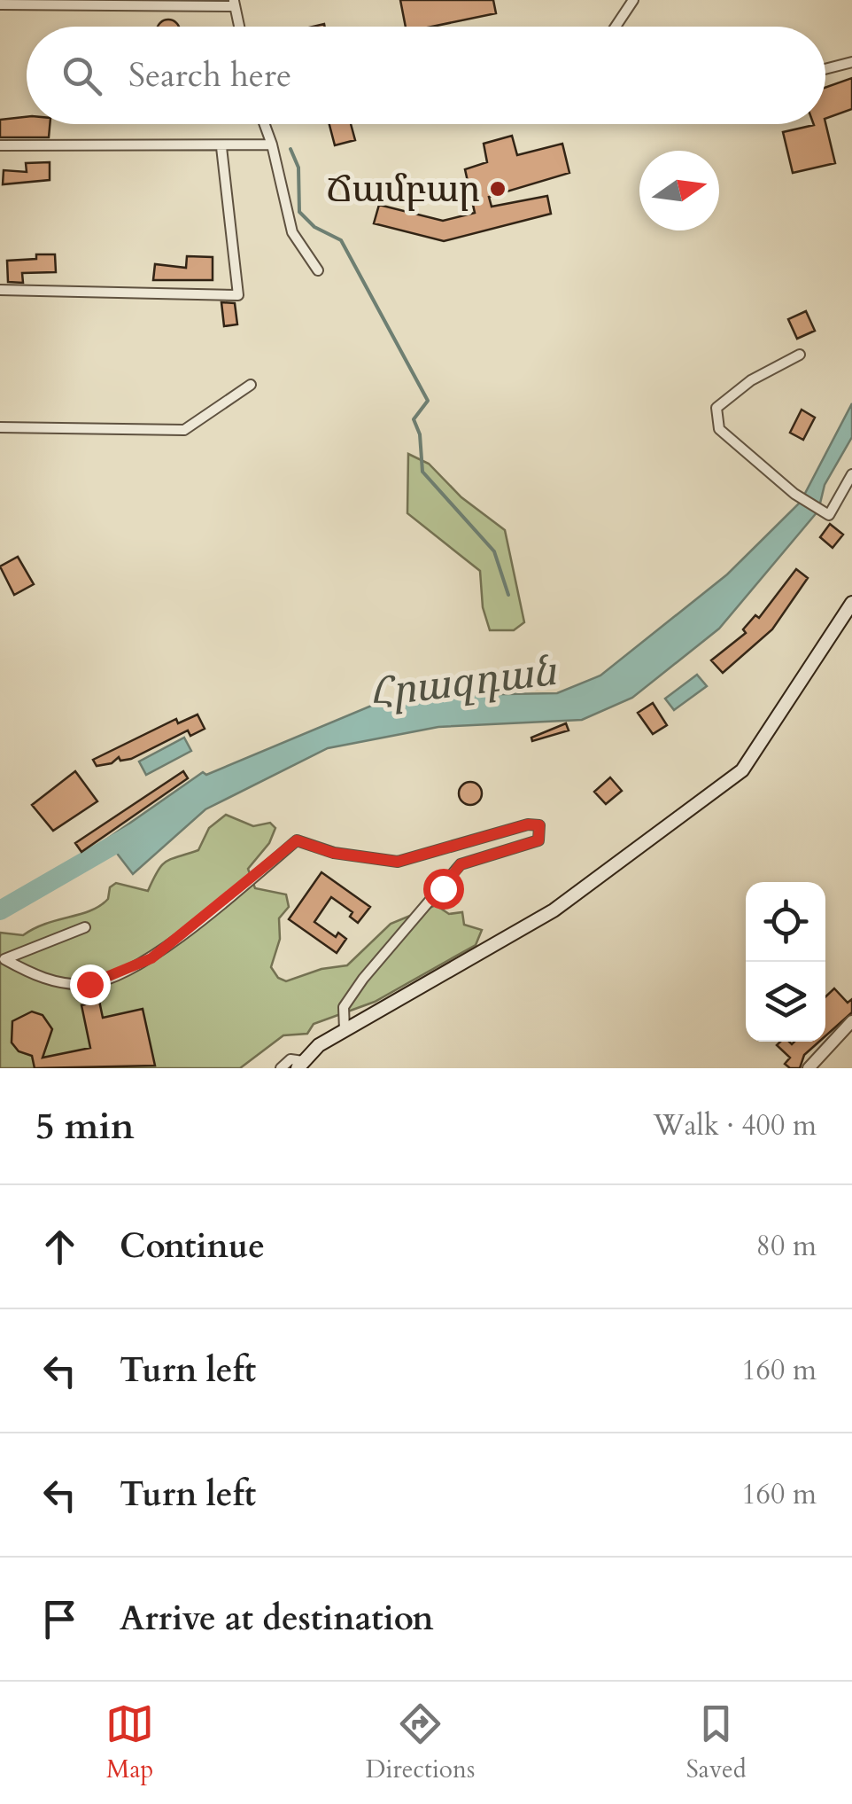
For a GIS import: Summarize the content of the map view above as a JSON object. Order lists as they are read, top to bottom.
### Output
{
  "water": ["Հրազդան"],
  "places": ["Ճամբար"],
  "north": "right",
  "page": {
    "search": "Search here",
    "heading": ["5 min", "Walk · 400 m"],
    "list": [
      ["Continue", "80 m"],
      ["Turn left", "160 m"],
      ["Turn left", "160 m"],
      "Arrive at destination"
    ],
    "nav": ["Map", "Directions", "Saved"]
  }
}
